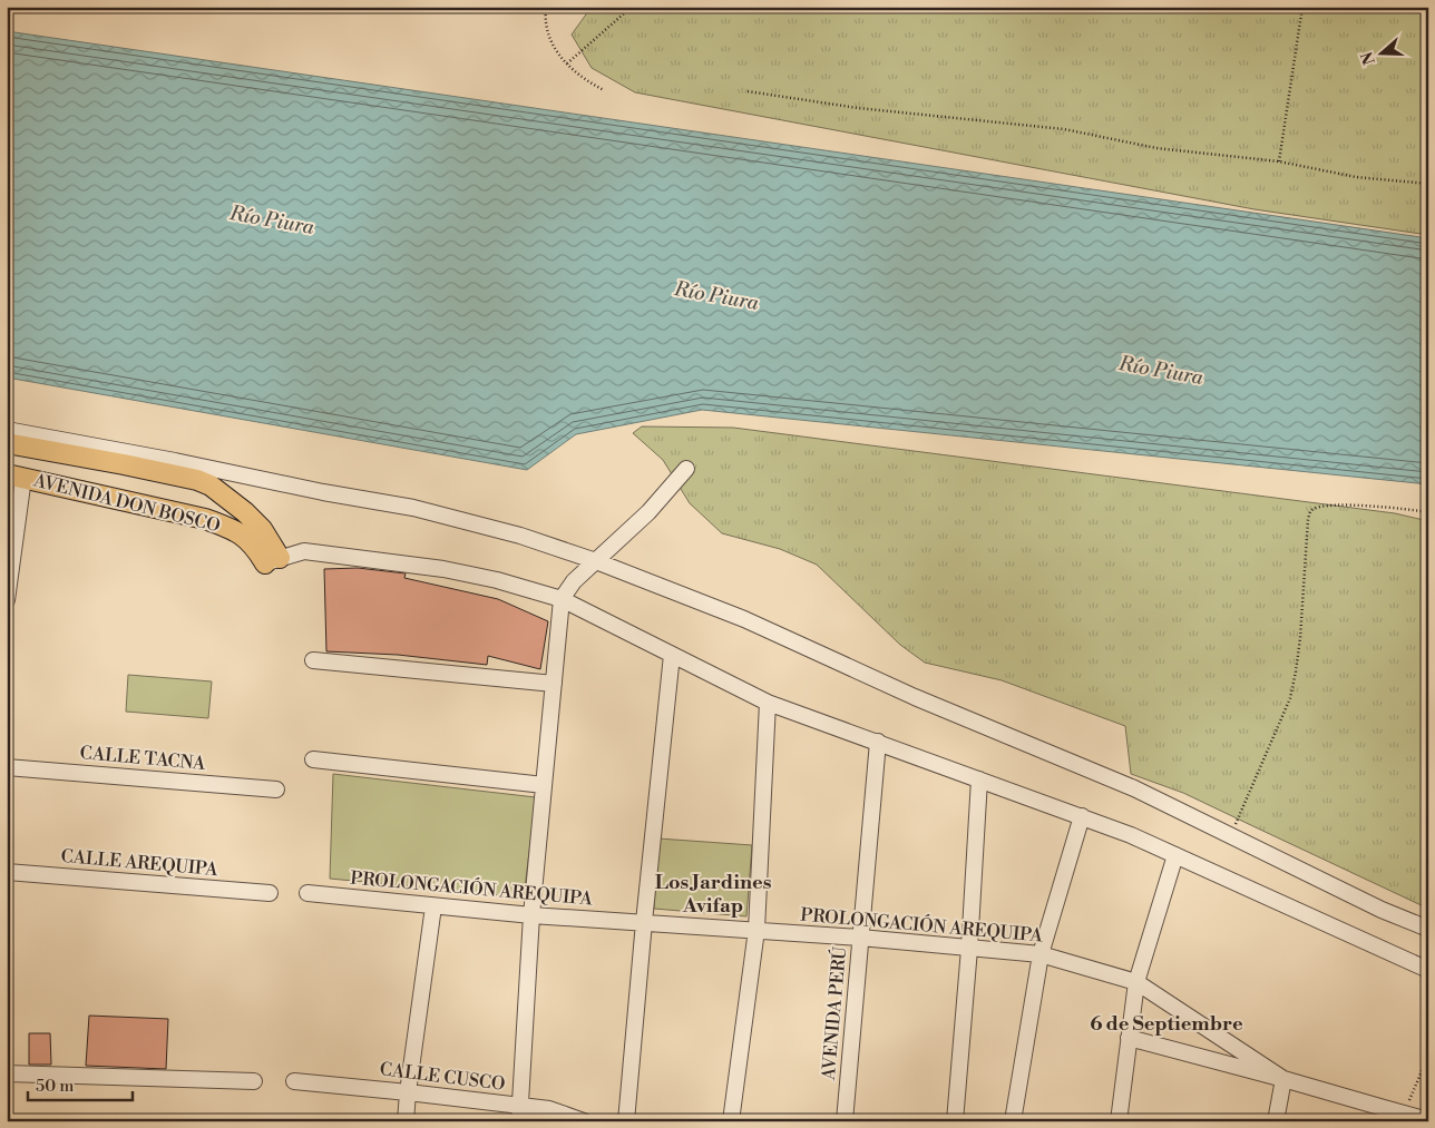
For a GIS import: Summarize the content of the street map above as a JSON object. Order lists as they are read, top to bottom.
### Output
{
  "streets": {
    "main road": ["AVENIDA DON BOSCO"],
    "street": [
      "CALLE TACNA",
      "CALLE AREQUIPA",
      "PROLONGACIÓN AREQUIPA",
      "AVENIDA PERÚ",
      "CALLE CUSCO"
    ]
  },
  "crossings": [
    ["PROLONGACIÓN AREQUIPA", "AVENIDA PERÚ"]
  ],
  "districts": ["Los Jardines Avifap", "6 de Septiembre"],
  "water": ["Río Piura"],
  "scale_bar": "50 m",
  "north": "left"
}
